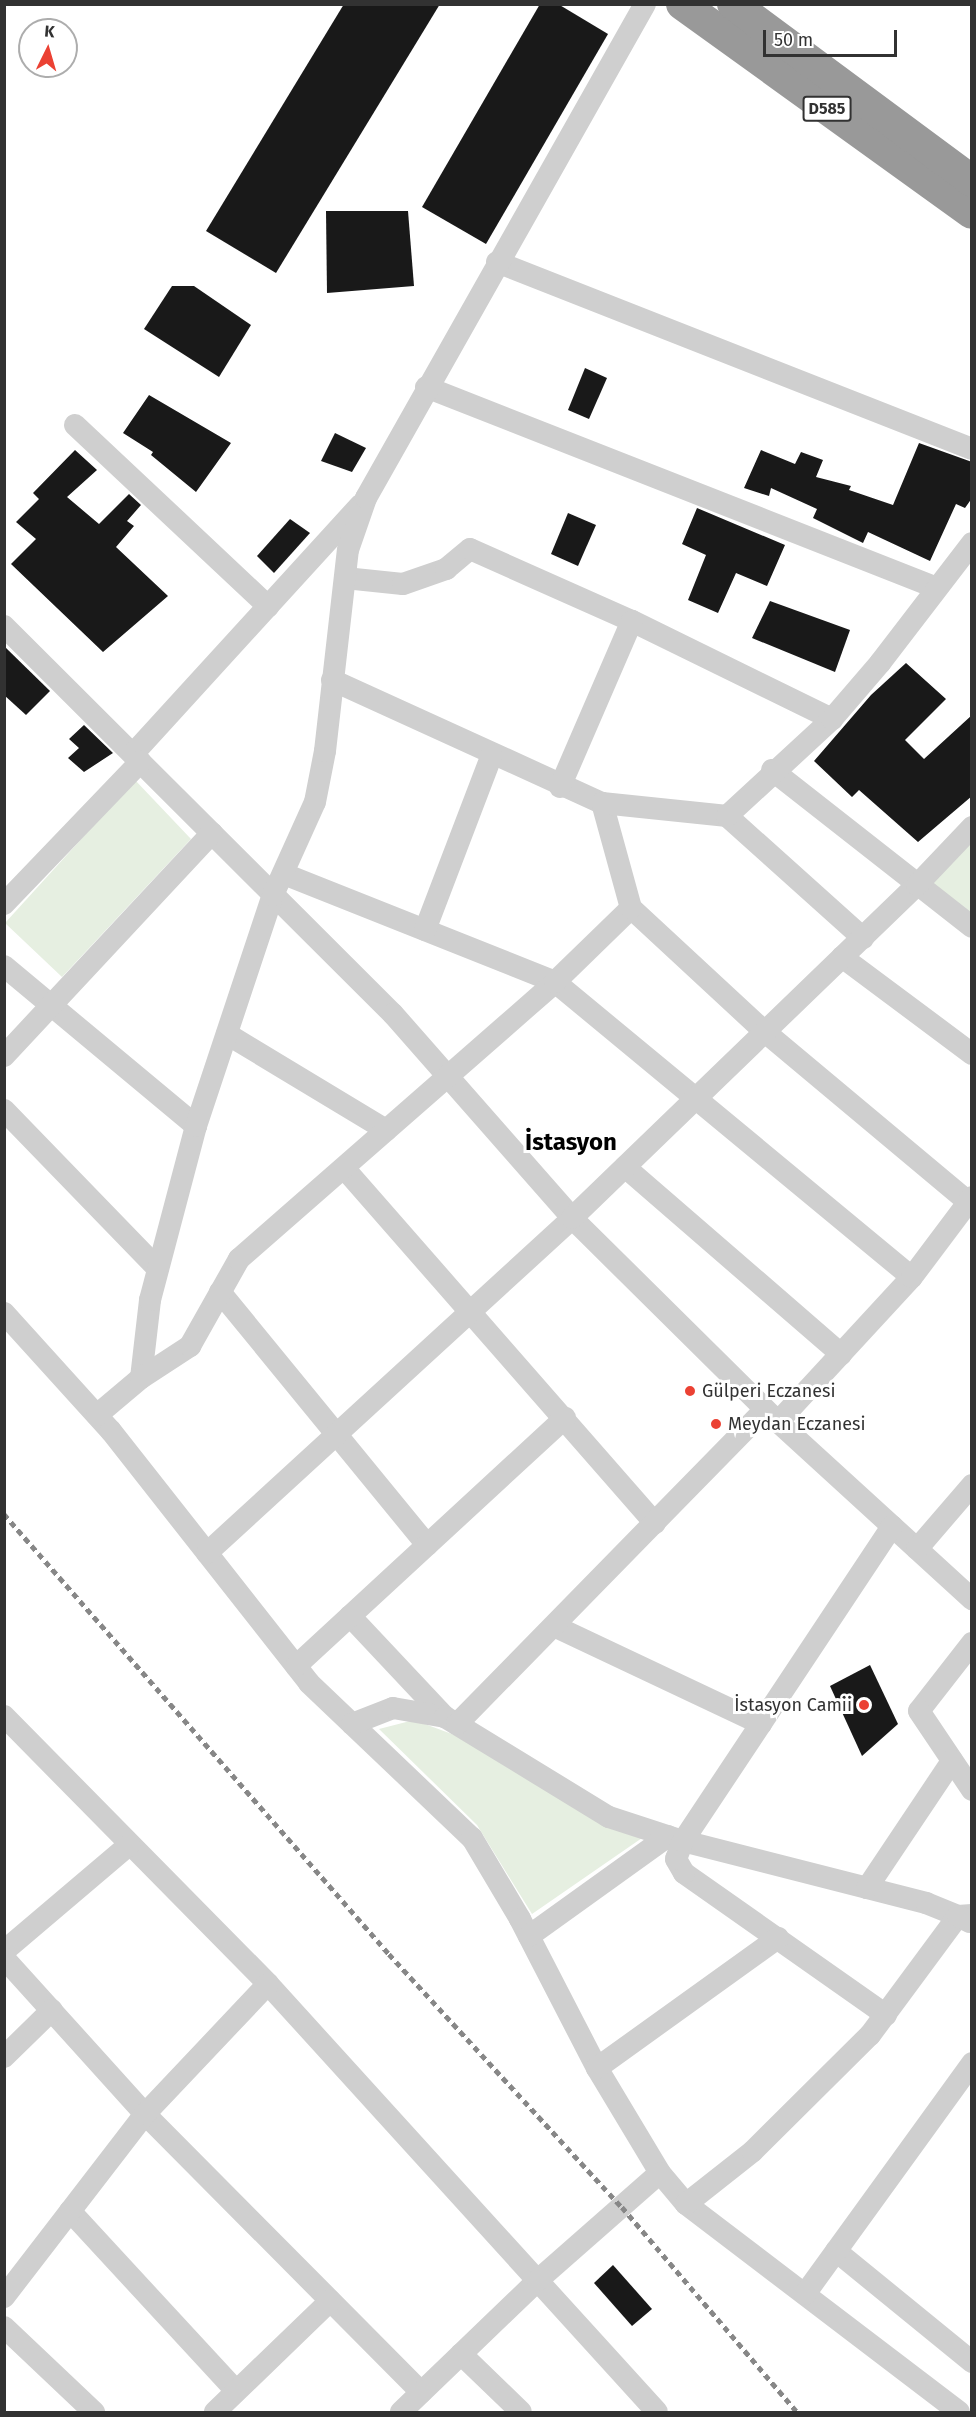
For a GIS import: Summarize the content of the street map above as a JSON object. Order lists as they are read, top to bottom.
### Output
{
  "streets": {
    "highway": ["D585"]
  },
  "districts": ["İstasyon"],
  "places": ["Gülperi Eczanesi", "Meydan Eczanesi", "İstasyon Camii"],
  "scale_bar": "50 m",
  "north": "top"
}
